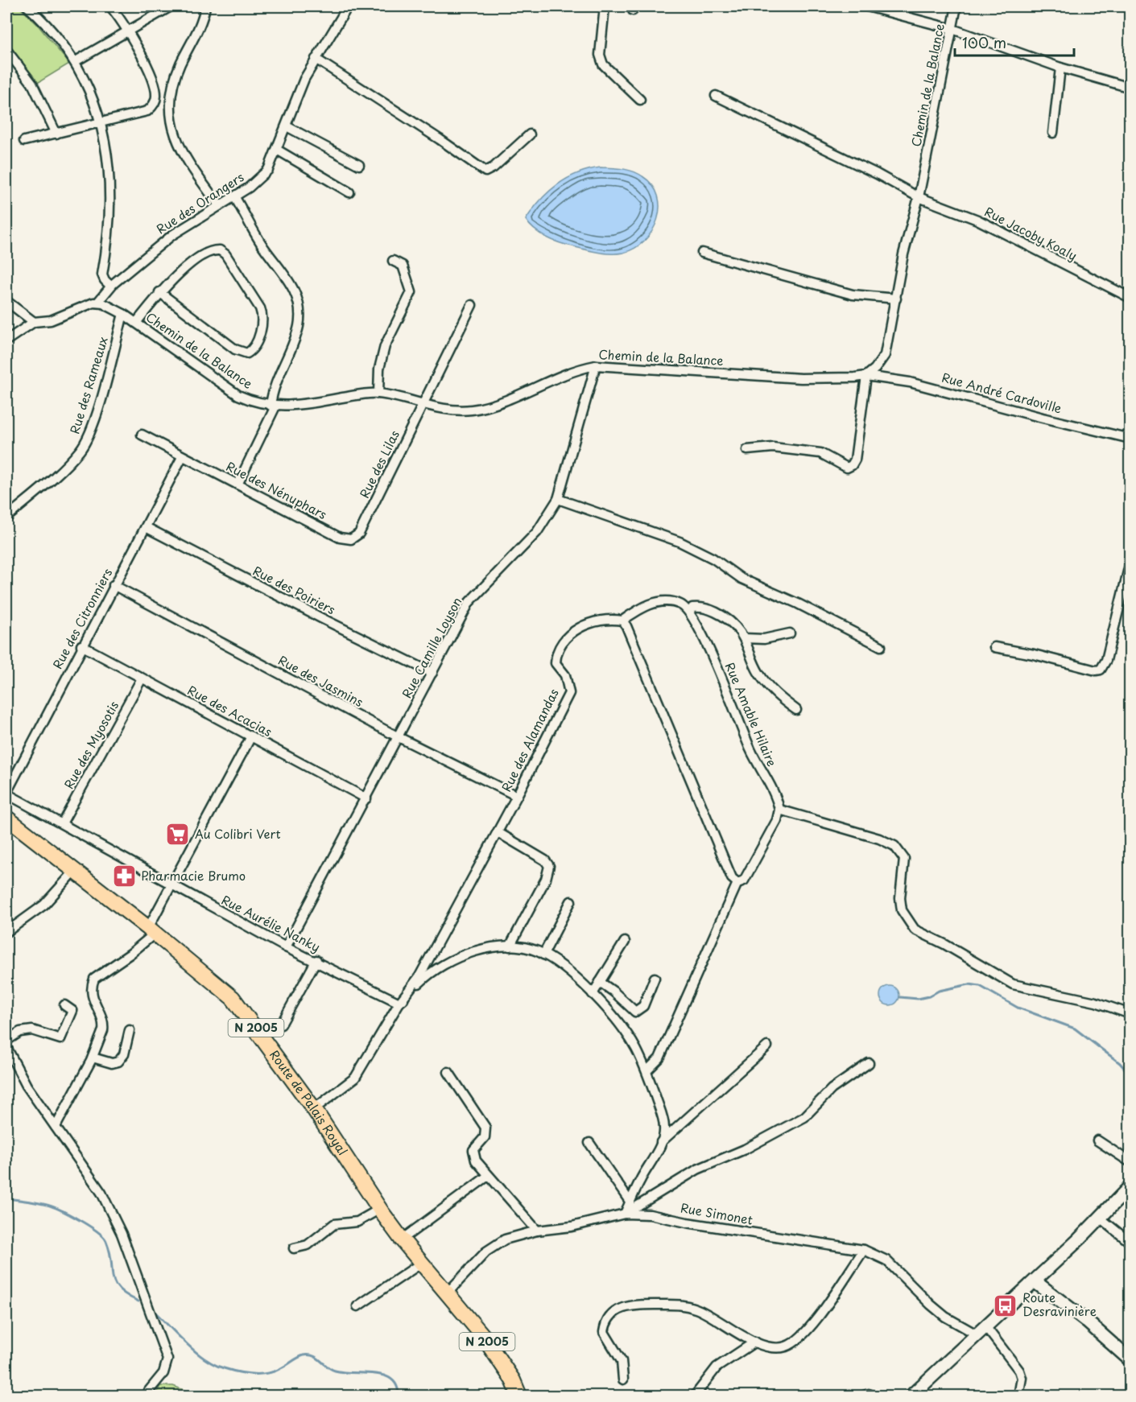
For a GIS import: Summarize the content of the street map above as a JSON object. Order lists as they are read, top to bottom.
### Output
{
  "streets": {
    "main road": ["N 2005", "Route de Palais Royal"],
    "street": [
      "Chemin de la Balance",
      "Rue des Orangers",
      "Rue Jacoby Koaly",
      "Rue des Rameaux",
      "Rue André Cardoville",
      "Rue des Lilas",
      "Rue des Nénuphars",
      "Rue des Poiriers",
      "Rue des Citronniers",
      "Rue Camille Loyson",
      "Rue des Jasmins",
      "Rue des Acacias",
      "Rue Amable Hilaire",
      "Rue des Alamandas",
      "Rue des Myosotis",
      "Rue Aurélie Nanky",
      "Rue Simonet"
    ]
  },
  "crossings": [
    ["Chemin de la Balance", "Rue des Orangers"],
    ["Chemin de la Balance", "Rue Jacoby Koaly"],
    ["Chemin de la Balance", "Rue des Rameaux"],
    ["Chemin de la Balance", "Rue André Cardoville"],
    ["Chemin de la Balance", "Rue des Lilas"],
    ["Chemin de la Balance", "Rue Camille Loyson"],
    ["Rue des Lilas", "Rue des Nénuphars"],
    ["Rue des Nénuphars", "Rue des Citronniers"],
    ["Rue des Poiriers", "Rue des Citronniers"],
    ["Rue des Poiriers", "Rue Camille Loyson"],
    ["Rue des Citronniers", "Rue des Jasmins"],
    ["Rue des Citronniers", "Rue des Acacias"],
    ["Rue des Citronniers", "Rue Aurélie Nanky"],
    ["Rue Camille Loyson", "Rue des Jasmins"],
    ["Rue Camille Loyson", "Rue des Acacias"],
    ["Rue Camille Loyson", "Rue Aurélie Nanky"],
    ["Rue des Jasmins", "Rue des Alamandas"],
    ["Rue des Acacias", "Rue des Myosotis"],
    ["Rue des Alamandas", "Rue Aurélie Nanky"],
    ["Rue des Alamandas", "Route de Palais Royal"],
    ["Rue des Myosotis", "Rue Aurélie Nanky"],
    ["Route de Palais Royal", "Rue Simonet"]
  ],
  "places": {
    "supermarket": ["Au Colibri Vert"],
    "pharmacy": ["Pharmacie Brumo"],
    "bus stop": ["Route Desravinière"]
  },
  "scale_bar": "100 m"
}
